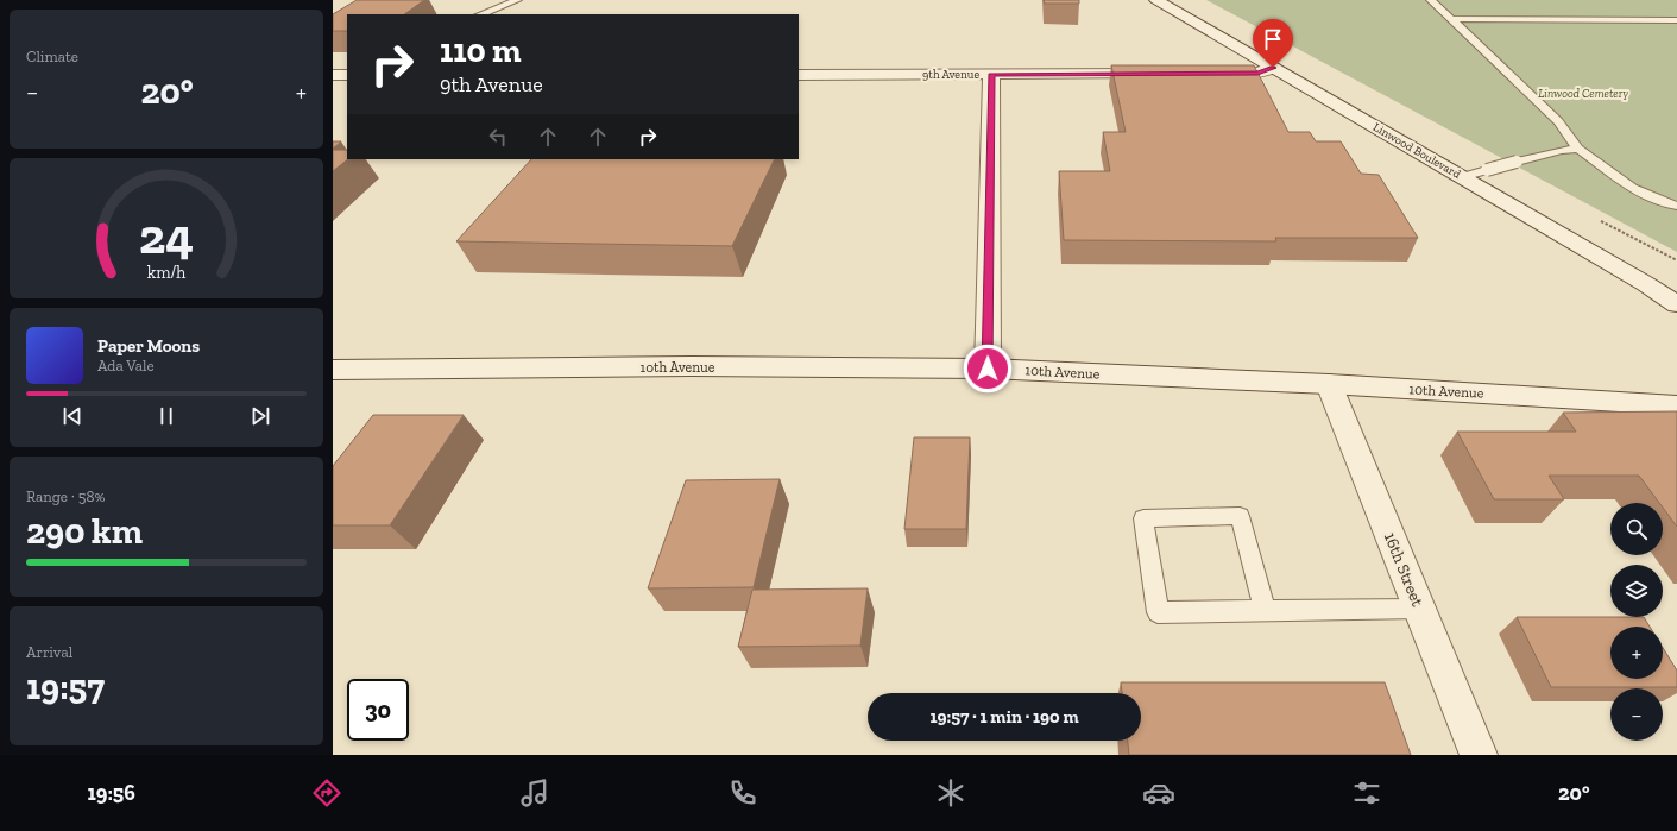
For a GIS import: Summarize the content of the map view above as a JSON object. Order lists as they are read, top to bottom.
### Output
{
  "streets": {
    "street": [
      "9th Avenue",
      "Linwood Boulevard",
      "10th Avenue",
      "16th Street"
    ]
  },
  "crossings": [
    ["10th Avenue", "16th Street"]
  ],
  "parks": ["Linwood Cemetery"],
  "page": {
    "tile": [
      "Climate",
      ["Range · 58%", "290 km"],
      ["Arrival", "19:57"]
    ],
    "turn": ["110 m", "9th Avenue"],
    "heat": ["−", "20°", "+"],
    "song": ["Paper Moons", "Ada Vale"],
    "map_buttons": ["+", "−"],
    "limit": "30",
    "trip": "19:57 · 1 min · 190 m",
    "tabs": ["19:56", "20°"],
    "gauge": ["24", "km/h"]
  }
}
